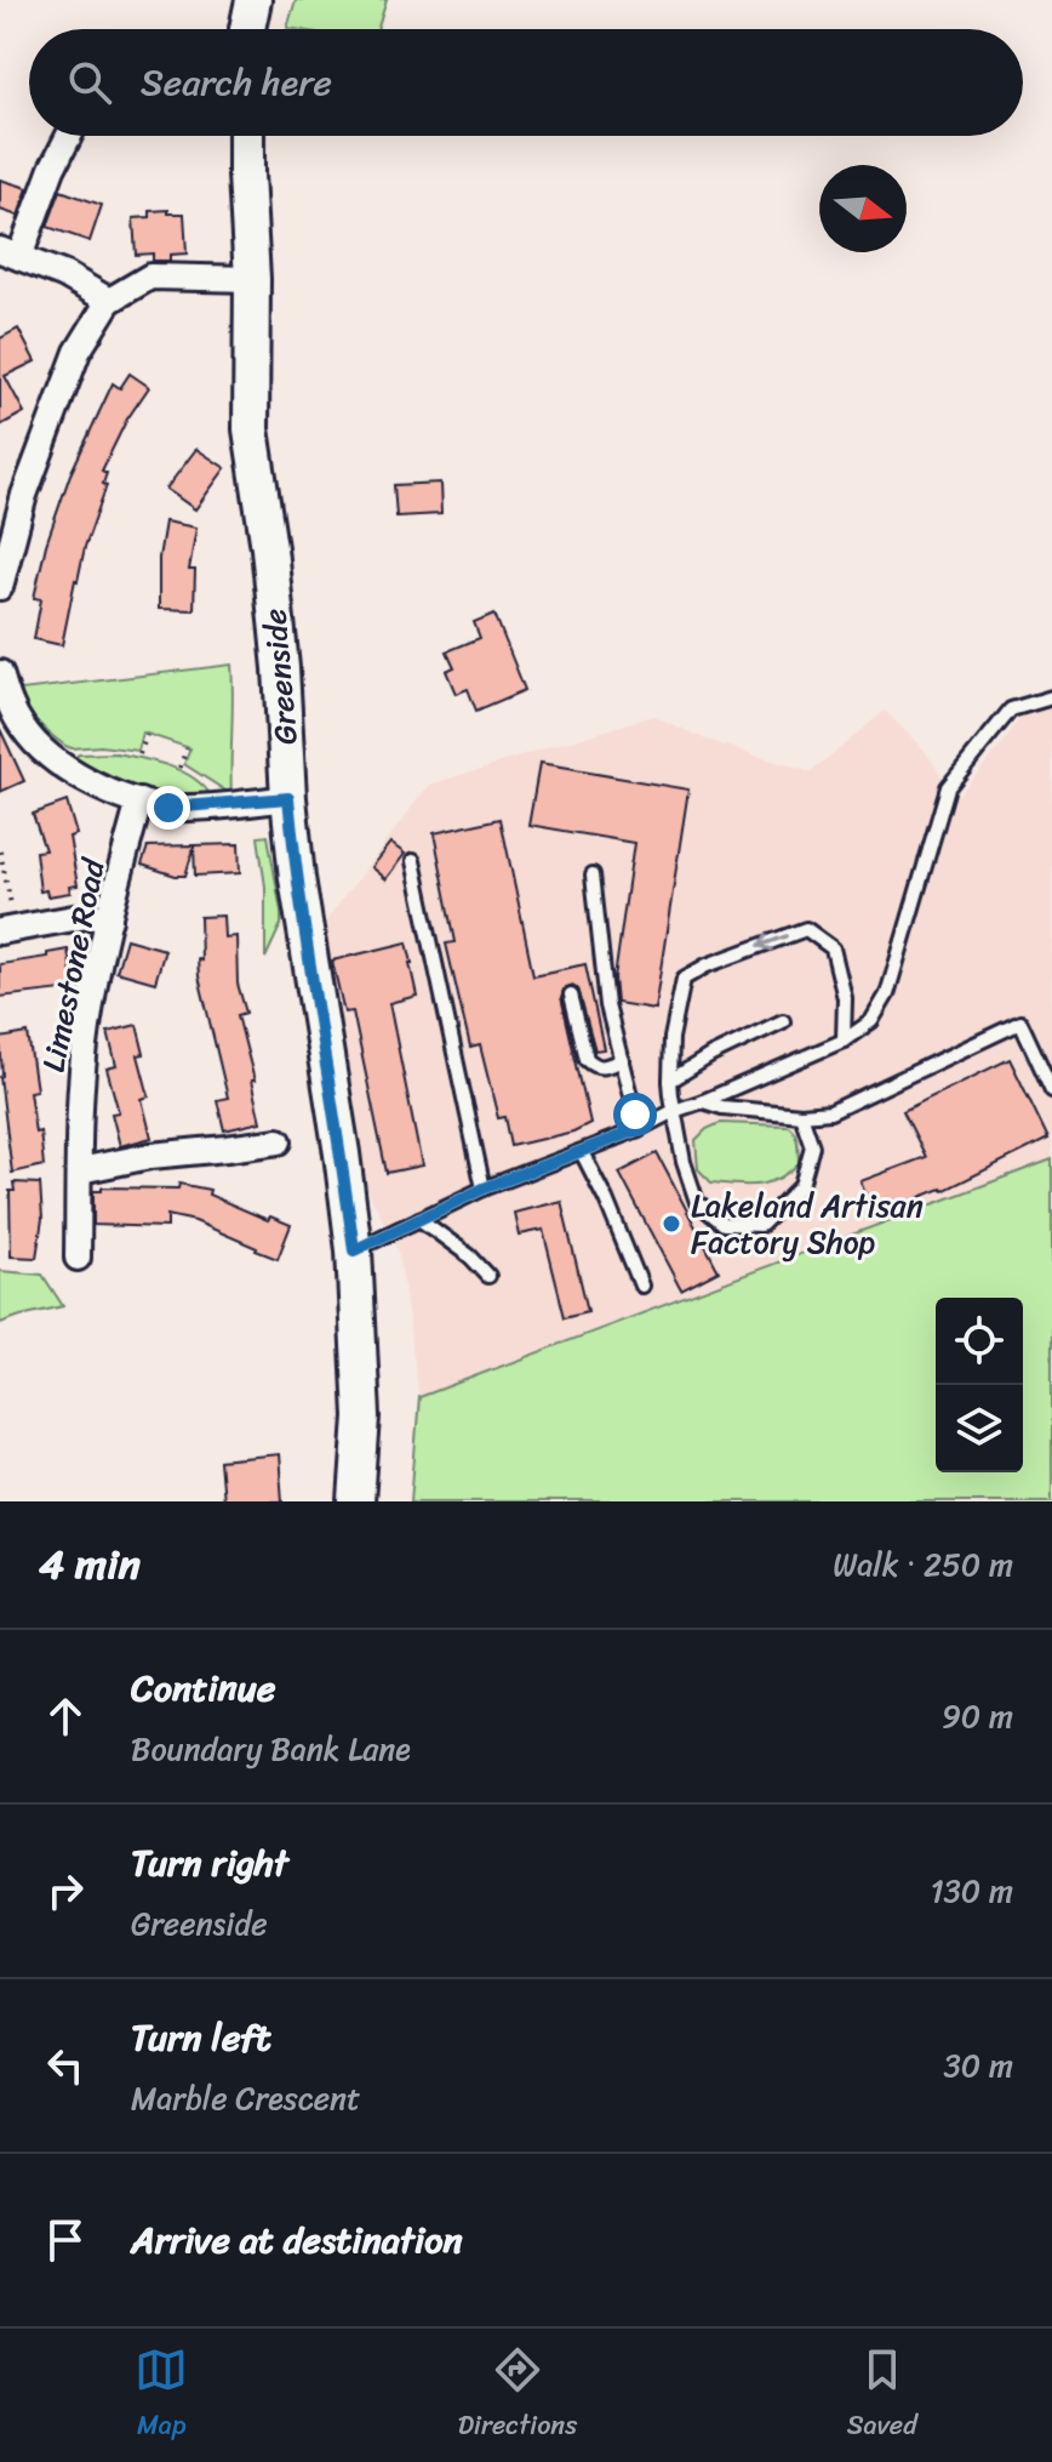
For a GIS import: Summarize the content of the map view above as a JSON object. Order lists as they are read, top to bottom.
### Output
{
  "streets": {
    "street": ["Greenside", "Limestone Road"]
  },
  "places": ["Lakeland Artisan Factory Shop"],
  "north": "right",
  "page": {
    "search": "Search here",
    "heading": ["4 min", "Walk · 250 m"],
    "list": [
      ["Continue", "Boundary Bank Lane", "90 m"],
      ["Turn right", "Greenside", "130 m"],
      ["Turn left", "Marble Crescent", "30 m"],
      "Arrive at destination"
    ],
    "nav": ["Map", "Directions", "Saved"]
  }
}
